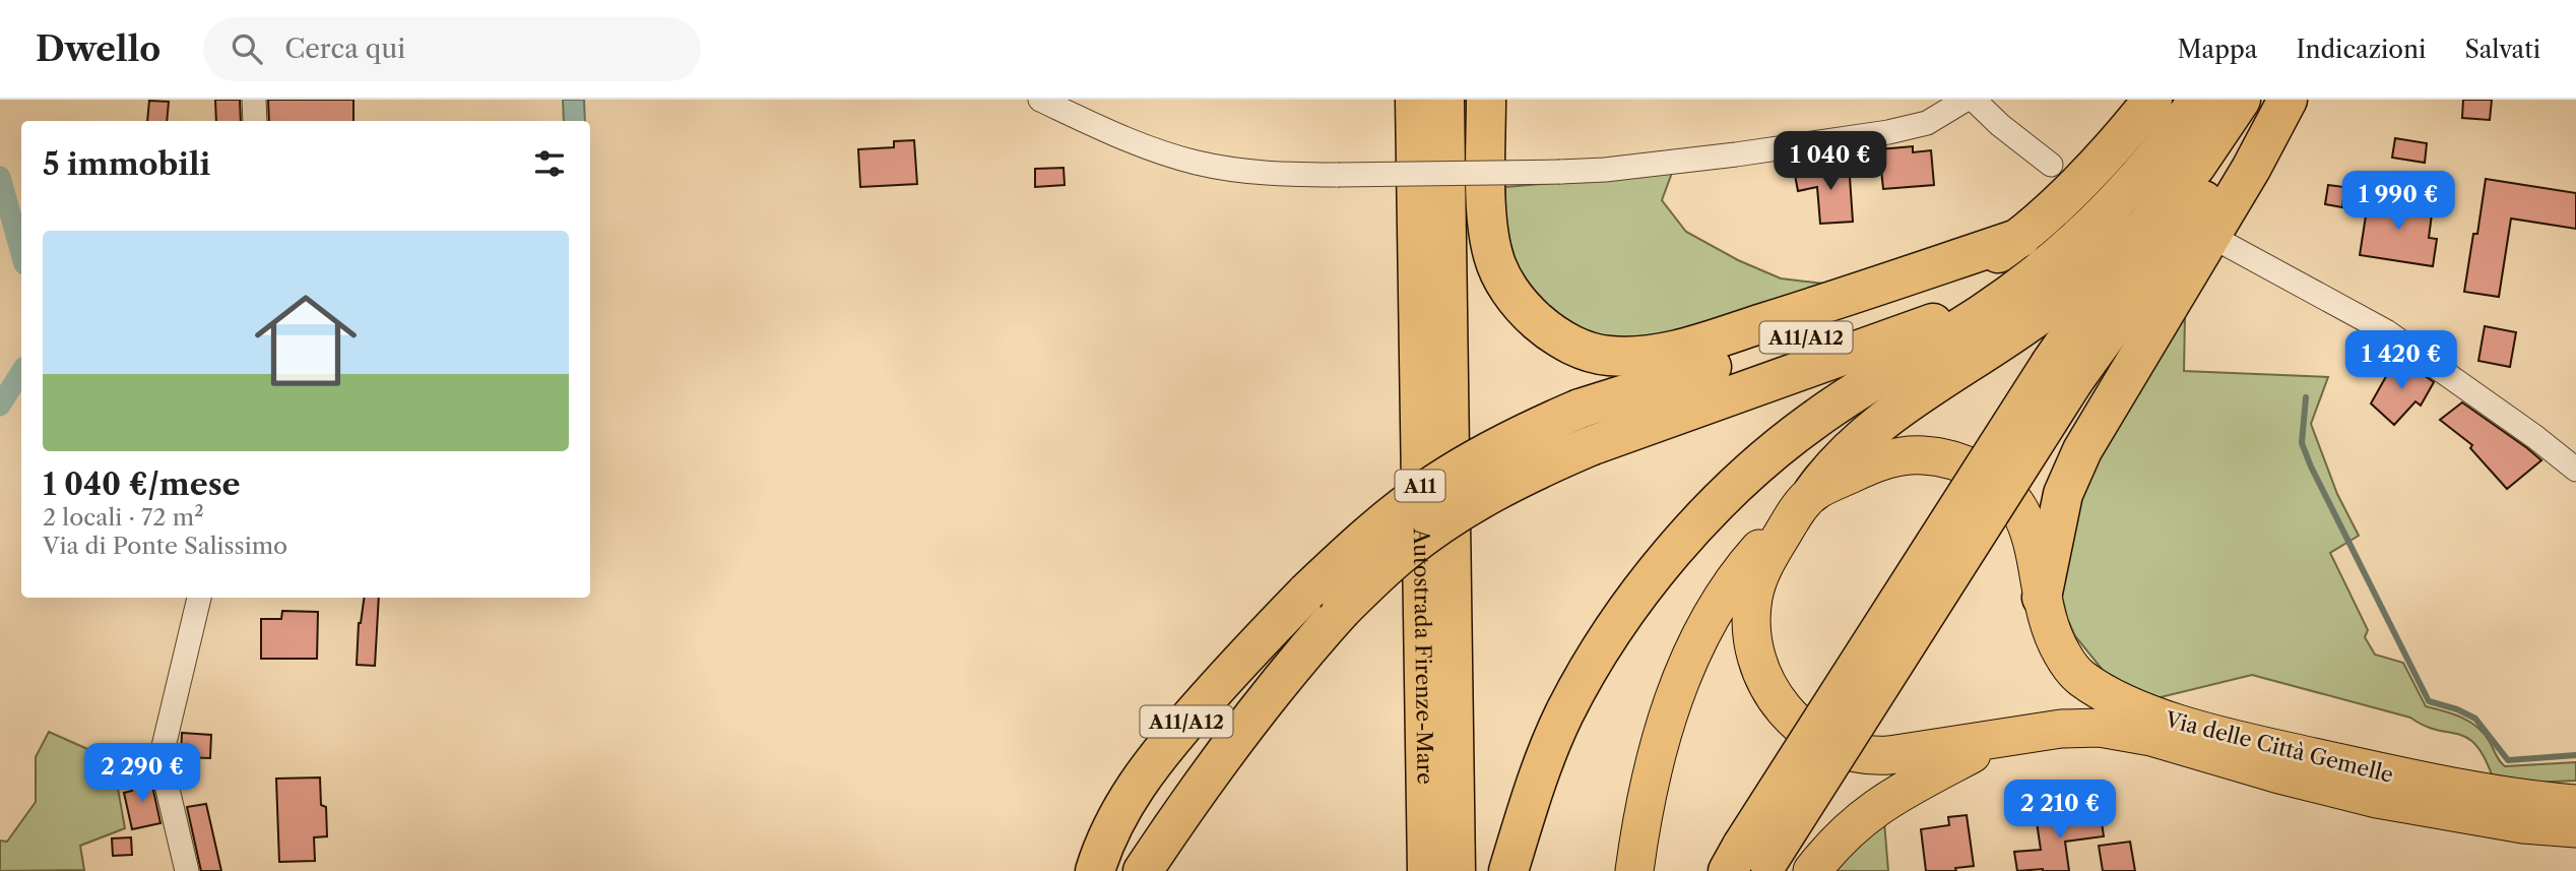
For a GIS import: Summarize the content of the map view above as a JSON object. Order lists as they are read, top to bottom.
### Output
{
  "streets": {
    "highway": ["A11/A12", "A11", "Autostrada Firenze-Mare"],
    "main road": ["Via delle Città Gemelle"]
  },
  "page": {
    "header": "Dwello",
    "search": "Cerca qui",
    "nav": ["Mappa", "Indicazioni", "Salvati"],
    "heading": "5 immobili",
    "price": [
      "1 040 €",
      "1 990 €",
      "1 420 €",
      "2 290 €",
      "2 210 €"
    ],
    "list": [
      {
        "name": "1 040 €/mese",
        "note": "2 locali · 72 m² · Via di Ponte Salissimo"
      }
    ]
  }
}
